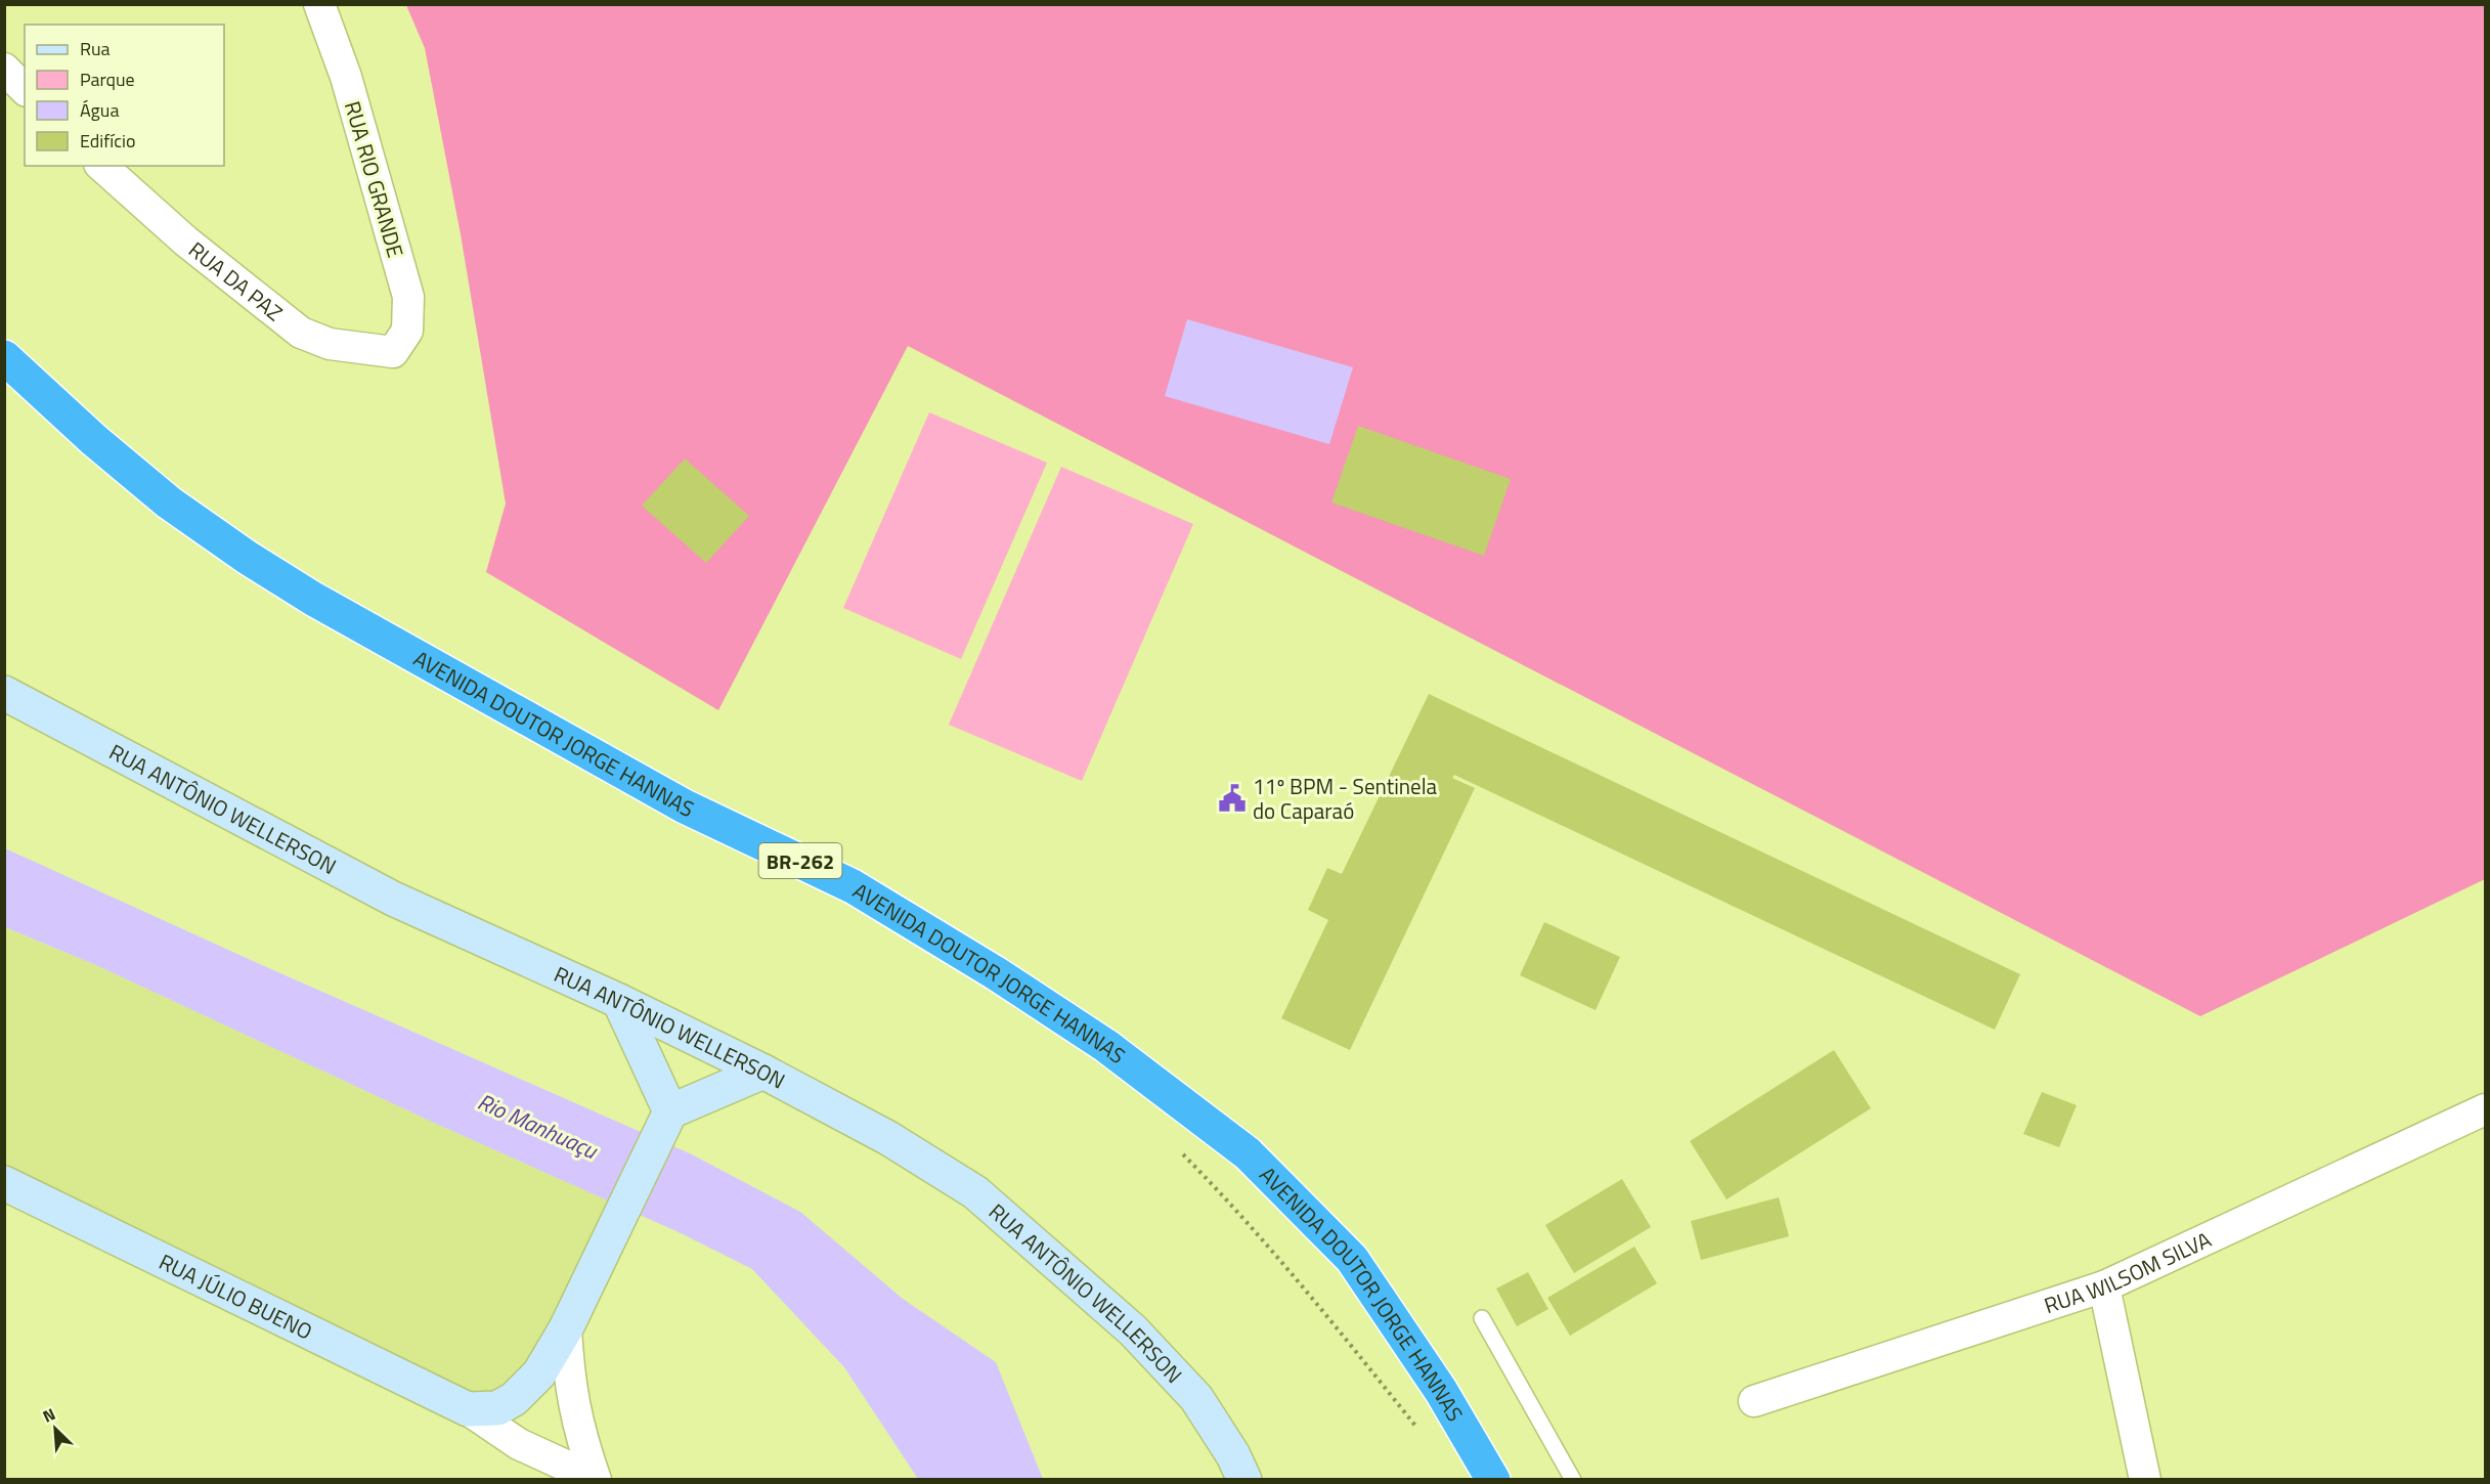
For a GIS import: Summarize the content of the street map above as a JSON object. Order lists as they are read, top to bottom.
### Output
{
  "streets": {
    "highway": ["AVENIDA DOUTOR JORGE HANNAS", "BR-262"],
    "street": [
      "RUA RIO GRANDE",
      "RUA DA PAZ",
      "RUA ANTÔNIO WELLERSON",
      "RUA WILSOM SILVA",
      "RUA JÚLIO BUENO"
    ]
  },
  "crossings": [
    ["RUA RIO GRANDE", "RUA DA PAZ"]
  ],
  "water": ["Rio Manhuaçu"],
  "places": {
    "public building": ["11º BPM - Sentinela do Caparaó"]
  },
  "legend": [
    "Rua",
    "Parque",
    "Água",
    "Edifício"
  ],
  "north": "top left"
}
